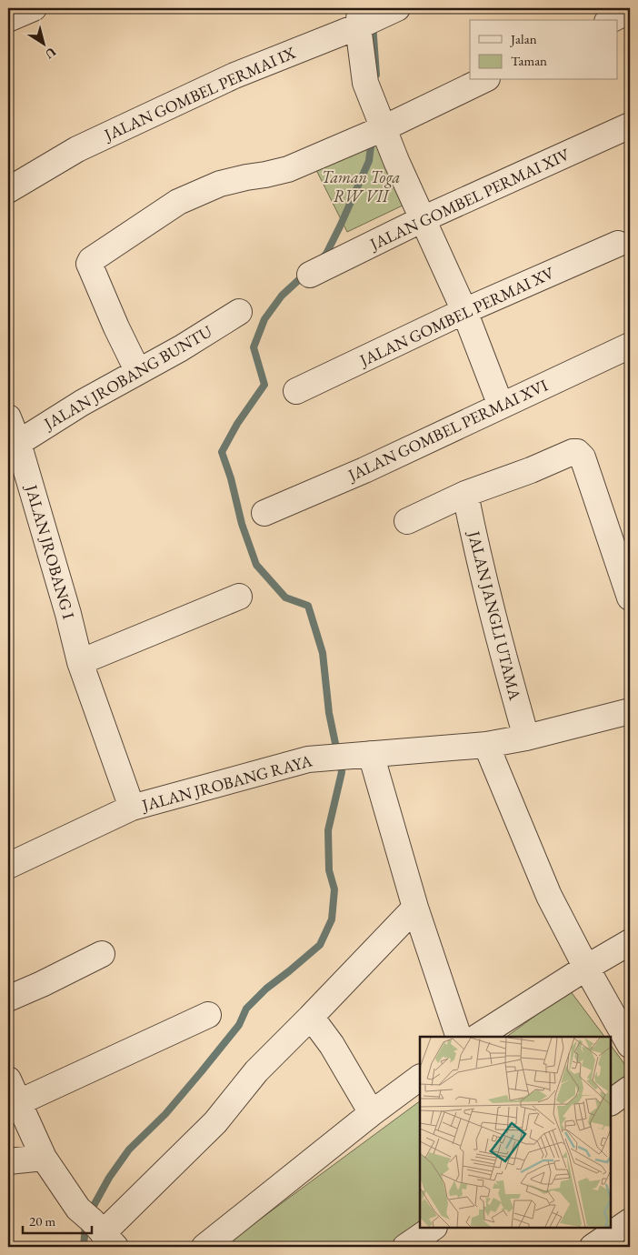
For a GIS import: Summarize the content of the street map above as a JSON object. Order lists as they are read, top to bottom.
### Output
{
  "streets": {
    "street": [
      "JALAN GOMBEL PERMAI IX",
      "JALAN GOMBEL PERMAI XIV",
      "JALAN GOMBEL PERMAI XV",
      "JALAN JROBANG BUNTU",
      "JALAN GOMBEL PERMAI XVI",
      "JALAN JROBANG I",
      "JALAN JANGLI UTAMA",
      "JALAN JROBANG RAYA"
    ]
  },
  "crossings": [
    ["JALAN JROBANG BUNTU", "JALAN JROBANG I"],
    ["JALAN JROBANG I", "JALAN JROBANG RAYA"],
    ["JALAN JANGLI UTAMA", "JALAN JROBANG RAYA"]
  ],
  "parks": ["Taman Toga RW VII"],
  "legend": ["Jalan", "Taman"],
  "scale_bar": "20 m",
  "north": "bottom right"
}
